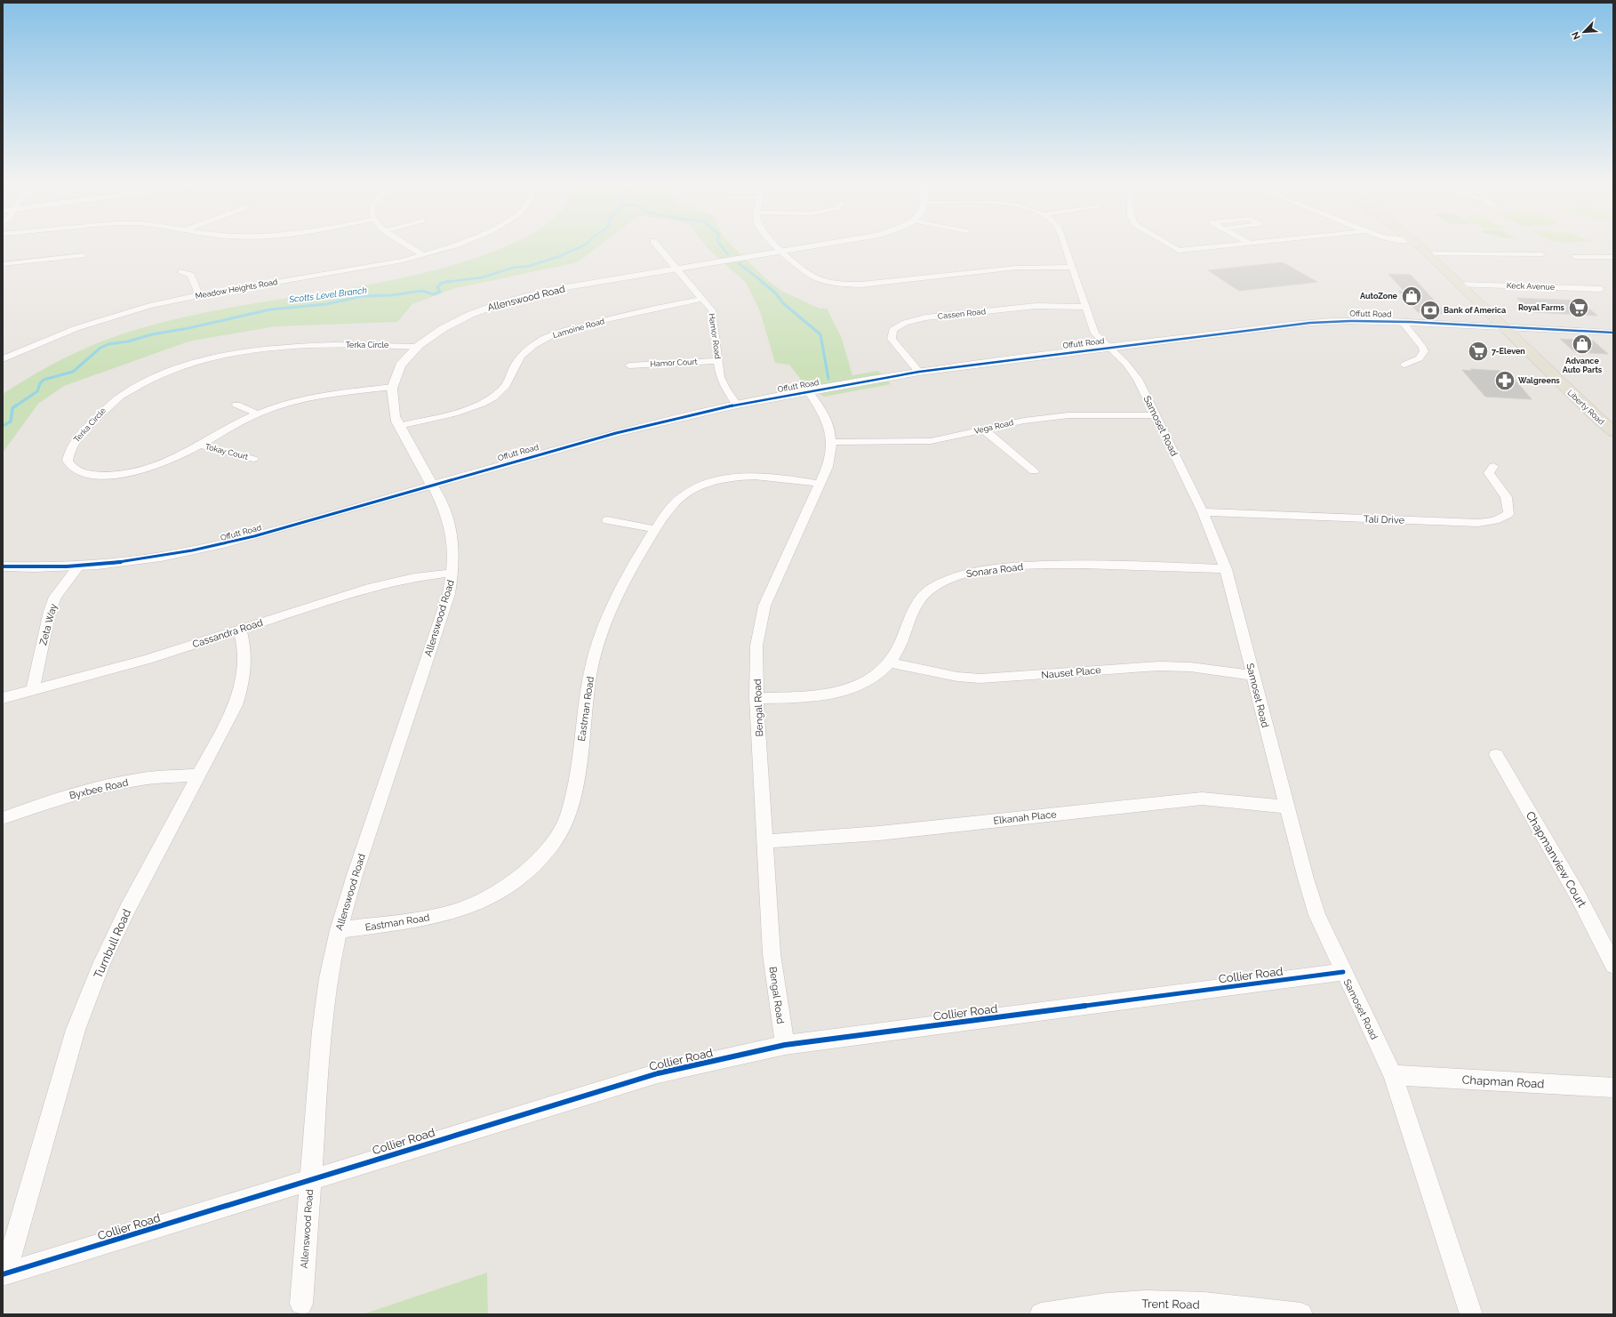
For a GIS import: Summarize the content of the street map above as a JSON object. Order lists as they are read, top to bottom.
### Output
{
  "streets": {
    "main road": ["Liberty Road"],
    "street": [
      "Keck Avenue",
      "Meadow Heights Road",
      "Allenswood Road",
      "Cassen Road",
      "Offutt Road",
      "Lamoine Road",
      "Hamor Road",
      "Terka Circle",
      "Hamor Court",
      "Samoset Road",
      "Vega Road",
      "Tokay Court",
      "Tali Drive",
      "Sonara Road",
      "Zeta Way",
      "Cassandra Road",
      "Nauset Place",
      "Bengal Road",
      "Eastman Road",
      "Byxbee Road",
      "Elkanah Place",
      "Chapmanview Court",
      "Turnbull Road",
      "Collier Road",
      "Chapman Road",
      "Trent Road"
    ]
  },
  "crossings": [
    ["Keck Avenue", "Liberty Road"],
    ["Allenswood Road", "Offutt Road"],
    ["Allenswood Road", "Lamoine Road"],
    ["Allenswood Road", "Hamor Road"],
    ["Allenswood Road", "Terka Circle"],
    ["Allenswood Road", "Cassandra Road"],
    ["Allenswood Road", "Eastman Road"],
    ["Allenswood Road", "Collier Road"],
    ["Cassen Road", "Offutt Road"],
    ["Cassen Road", "Samoset Road"],
    ["Offutt Road", "Hamor Road"],
    ["Offutt Road", "Liberty Road"],
    ["Offutt Road", "Samoset Road"],
    ["Offutt Road", "Zeta Way"],
    ["Offutt Road", "Bengal Road"],
    ["Lamoine Road", "Hamor Road"],
    ["Hamor Road", "Hamor Court"],
    ["Terka Circle", "Tokay Court"],
    ["Samoset Road", "Vega Road"],
    ["Samoset Road", "Tali Drive"],
    ["Samoset Road", "Sonara Road"],
    ["Samoset Road", "Nauset Place"],
    ["Samoset Road", "Elkanah Place"],
    ["Samoset Road", "Collier Road"],
    ["Samoset Road", "Chapman Road"],
    ["Vega Road", "Bengal Road"],
    ["Sonara Road", "Nauset Place"],
    ["Sonara Road", "Bengal Road"],
    ["Zeta Way", "Cassandra Road"],
    ["Cassandra Road", "Turnbull Road"],
    ["Bengal Road", "Eastman Road"],
    ["Bengal Road", "Elkanah Place"],
    ["Bengal Road", "Collier Road"],
    ["Byxbee Road", "Turnbull Road"],
    ["Turnbull Road", "Collier Road"]
  ],
  "water": ["Scotts Level Branch"],
  "places": {
    "shop": ["AutoZone", "Advance Auto Parts"],
    "supermarket": ["Royal Farms", "7-Eleven"],
    "bank": ["Bank of America"],
    "pharmacy": ["Walgreens"]
  },
  "north": "bottom left"
}
